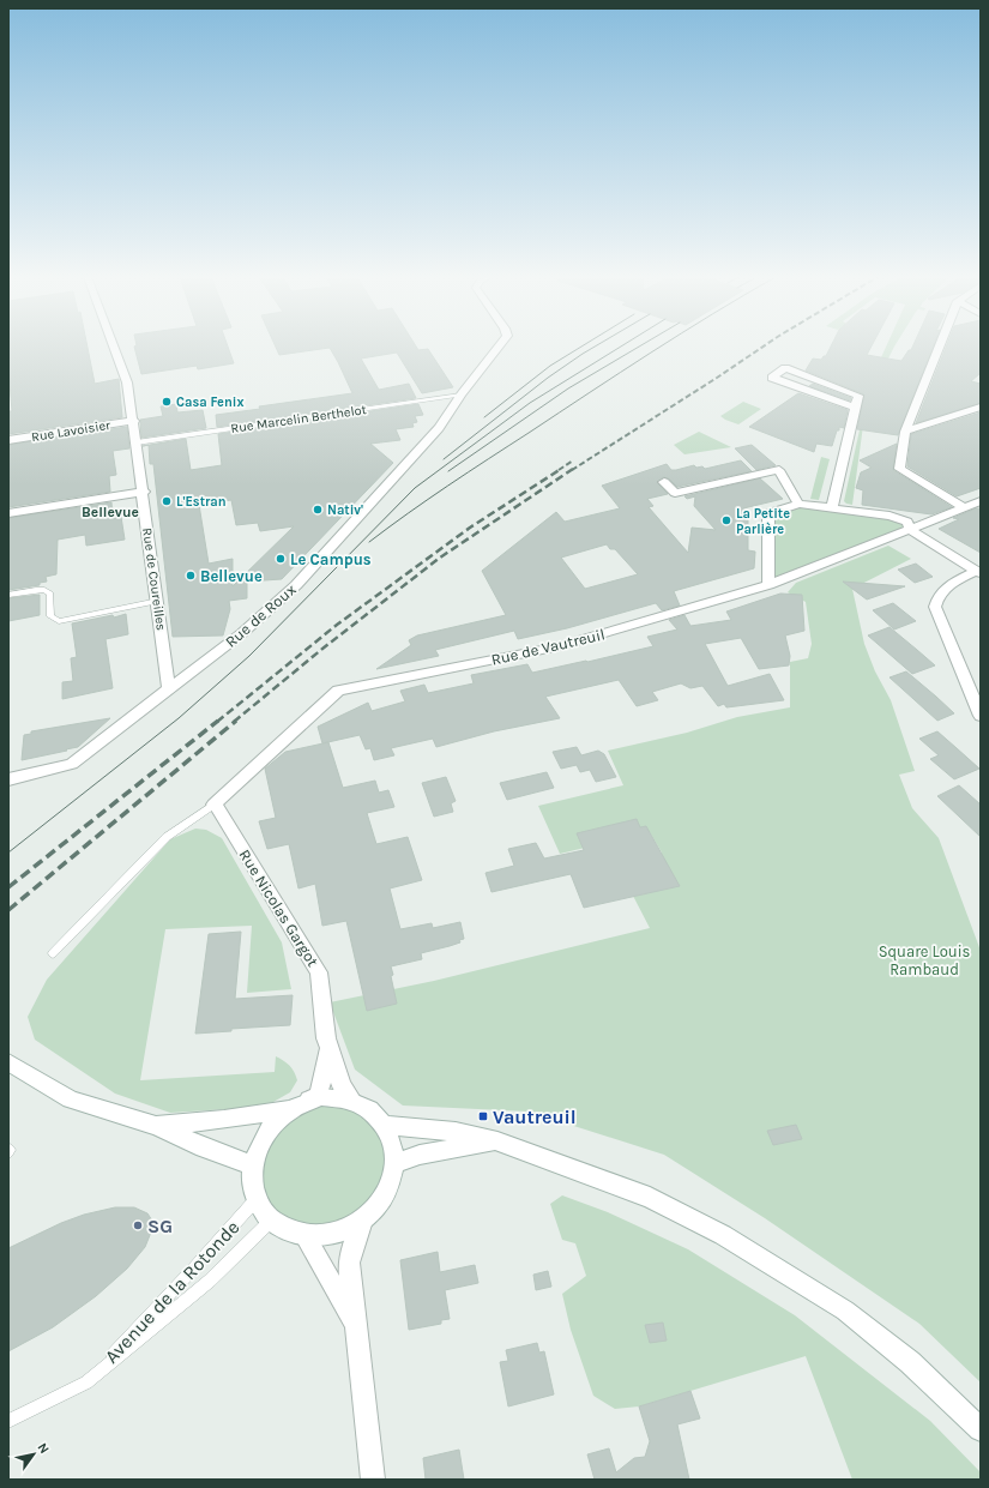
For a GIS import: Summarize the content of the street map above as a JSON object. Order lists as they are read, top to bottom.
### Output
{
  "streets": {
    "street": [
      "Rue Lavoisier",
      "Rue de Coureilles",
      "Rue de Roux",
      "Rue de Vautreuil",
      "Rue Nicolas Gargot"
    ],
    "lane": ["Rue Marcelin Berthelot", "Avenue de la Rotonde"]
  },
  "crossings": [
    ["Rue Marcelin Berthelot", "Rue de Coureilles"],
    ["Rue Marcelin Berthelot", "Rue de Roux"],
    ["Rue Lavoisier", "Rue de Coureilles"],
    ["Rue de Coureilles", "Rue de Roux"],
    ["Rue de Vautreuil", "Rue Nicolas Gargot"],
    ["Rue Nicolas Gargot", "Avenue de la Rotonde"]
  ],
  "districts": ["Bellevue"],
  "parks": ["Square Louis Rambaud"],
  "places": {
    "other": [
      "Casa Fenix",
      "L'Estran",
      "Nativ'",
      "La Petite Parlière",
      "Le Campus",
      "Bellevue",
      "SG"
    ],
    "transit": ["Vautreuil"]
  },
  "north": "top right"
}
